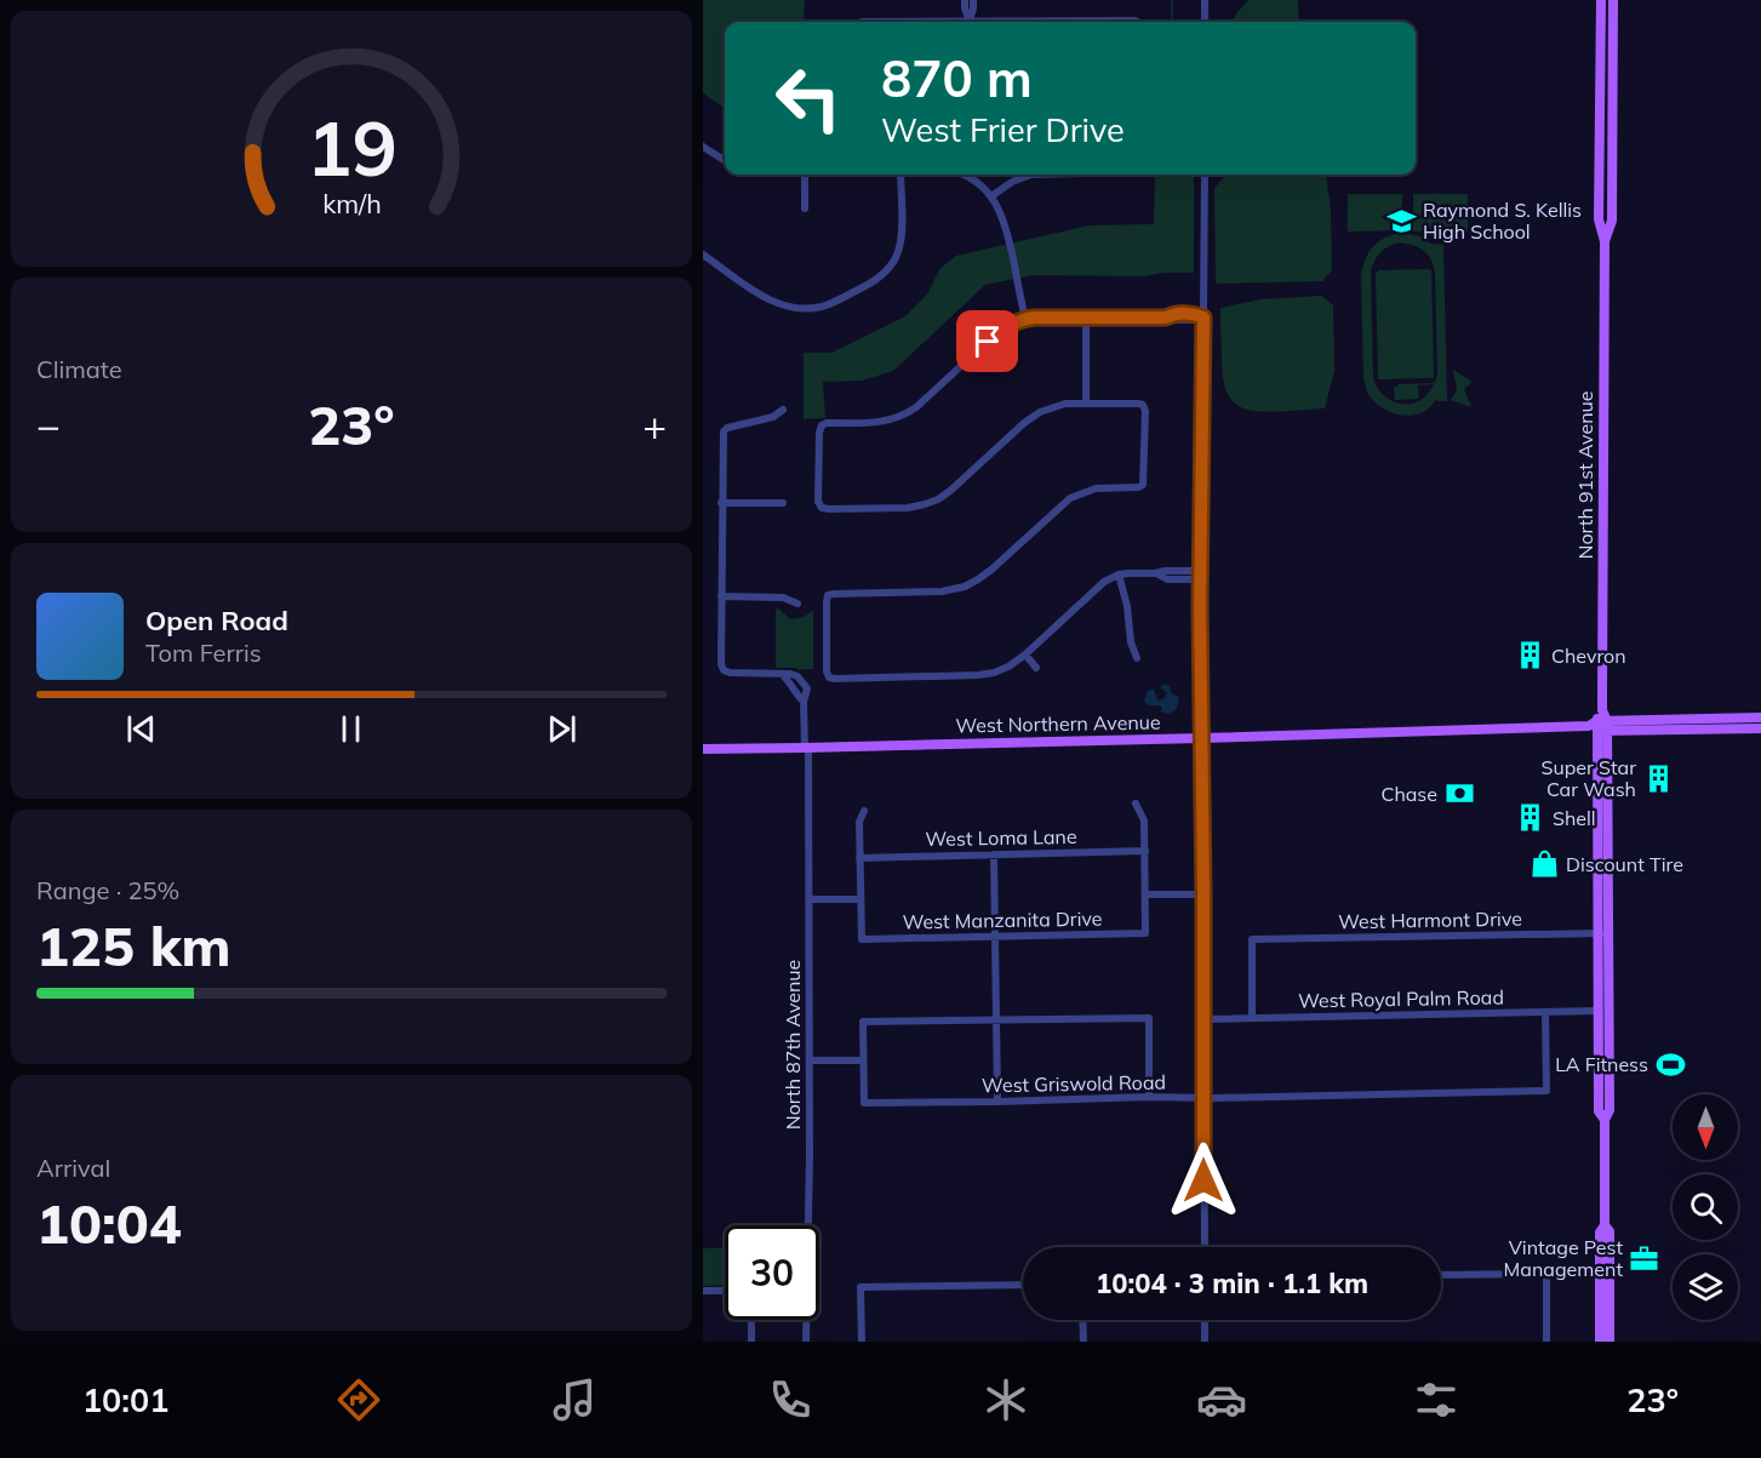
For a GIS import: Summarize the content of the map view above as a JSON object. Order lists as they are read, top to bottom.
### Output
{
  "streets": {
    "main road": ["North 91st Avenue", "West Northern Avenue"],
    "street": [
      "West Loma Lane",
      "West Manzanita Drive",
      "West Harmont Drive",
      "West Royal Palm Road",
      "North 87th Avenue",
      "West Griswold Road"
    ]
  },
  "crossings": [
    ["North 91st Avenue", "West Northern Avenue"],
    ["North 91st Avenue", "West Harmont Drive"],
    ["North 91st Avenue", "West Royal Palm Road"],
    ["West Northern Avenue", "North 87th Avenue"],
    ["West Harmont Drive", "West Royal Palm Road"],
    ["West Royal Palm Road", "West Griswold Road"]
  ],
  "places": {
    "school or university": ["Raymond S. Kellis High School"],
    "building": ["Chevron", "Super Star Car Wash", "Shell"],
    "bank": ["Chase"],
    "shop": ["Discount Tire"],
    "sports": ["LA Fitness"],
    "office": ["Vintage Pest Management"]
  },
  "north": "bottom",
  "page": {
    "turn": ["870 m", "West Frier Drive"],
    "tile": [
      "Climate",
      ["Range · 25%", "125 km"],
      ["Arrival", "10:04"]
    ],
    "heat": ["−", "23°", "+"],
    "song": ["Open Road", "Tom Ferris"],
    "limit": "30",
    "trip": "10:04 · 3 min · 1.1 km",
    "tabs": ["10:01", "23°"],
    "gauge": ["19", "km/h"]
  }
}
